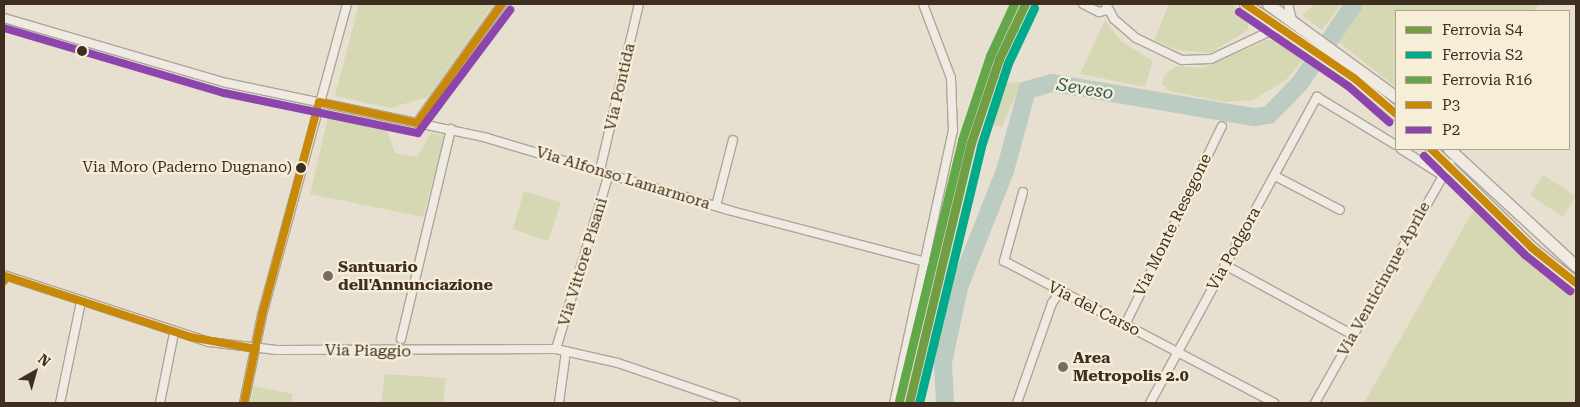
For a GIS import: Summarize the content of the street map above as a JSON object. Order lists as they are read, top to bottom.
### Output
{
  "streets": {
    "street": [
      "Via Pontida",
      "Via Alfonso Lamarmora",
      "Via Monte Resegone",
      "Via Podgora",
      "Via Vittore Pisani",
      "Via Venticinque Aprile",
      "Via del Carso",
      "Via Piaggio"
    ]
  },
  "crossings": [
    ["Via Pontida", "Via Alfonso Lamarmora"],
    ["Via Alfonso Lamarmora", "Via Vittore Pisani"],
    ["Via Monte Resegone", "Via del Carso"],
    ["Via Podgora", "Via del Carso"],
    ["Via Vittore Pisani", "Via Piaggio"]
  ],
  "water": ["Seveso"],
  "places": ["Via Moro (Paderno Dugnano)", "Santuario dell'Annunciazione", "Area Metropolis 2.0"],
  "lines": [
    "rail line S4",
    "rail line R16",
    "transit line P3",
    "rail line S2",
    "transit line P2"
  ],
  "legend": [
    "Ferrovia S4",
    "Ferrovia S2",
    "Ferrovia R16",
    "P3",
    "P2"
  ],
  "north": "top right"
}
